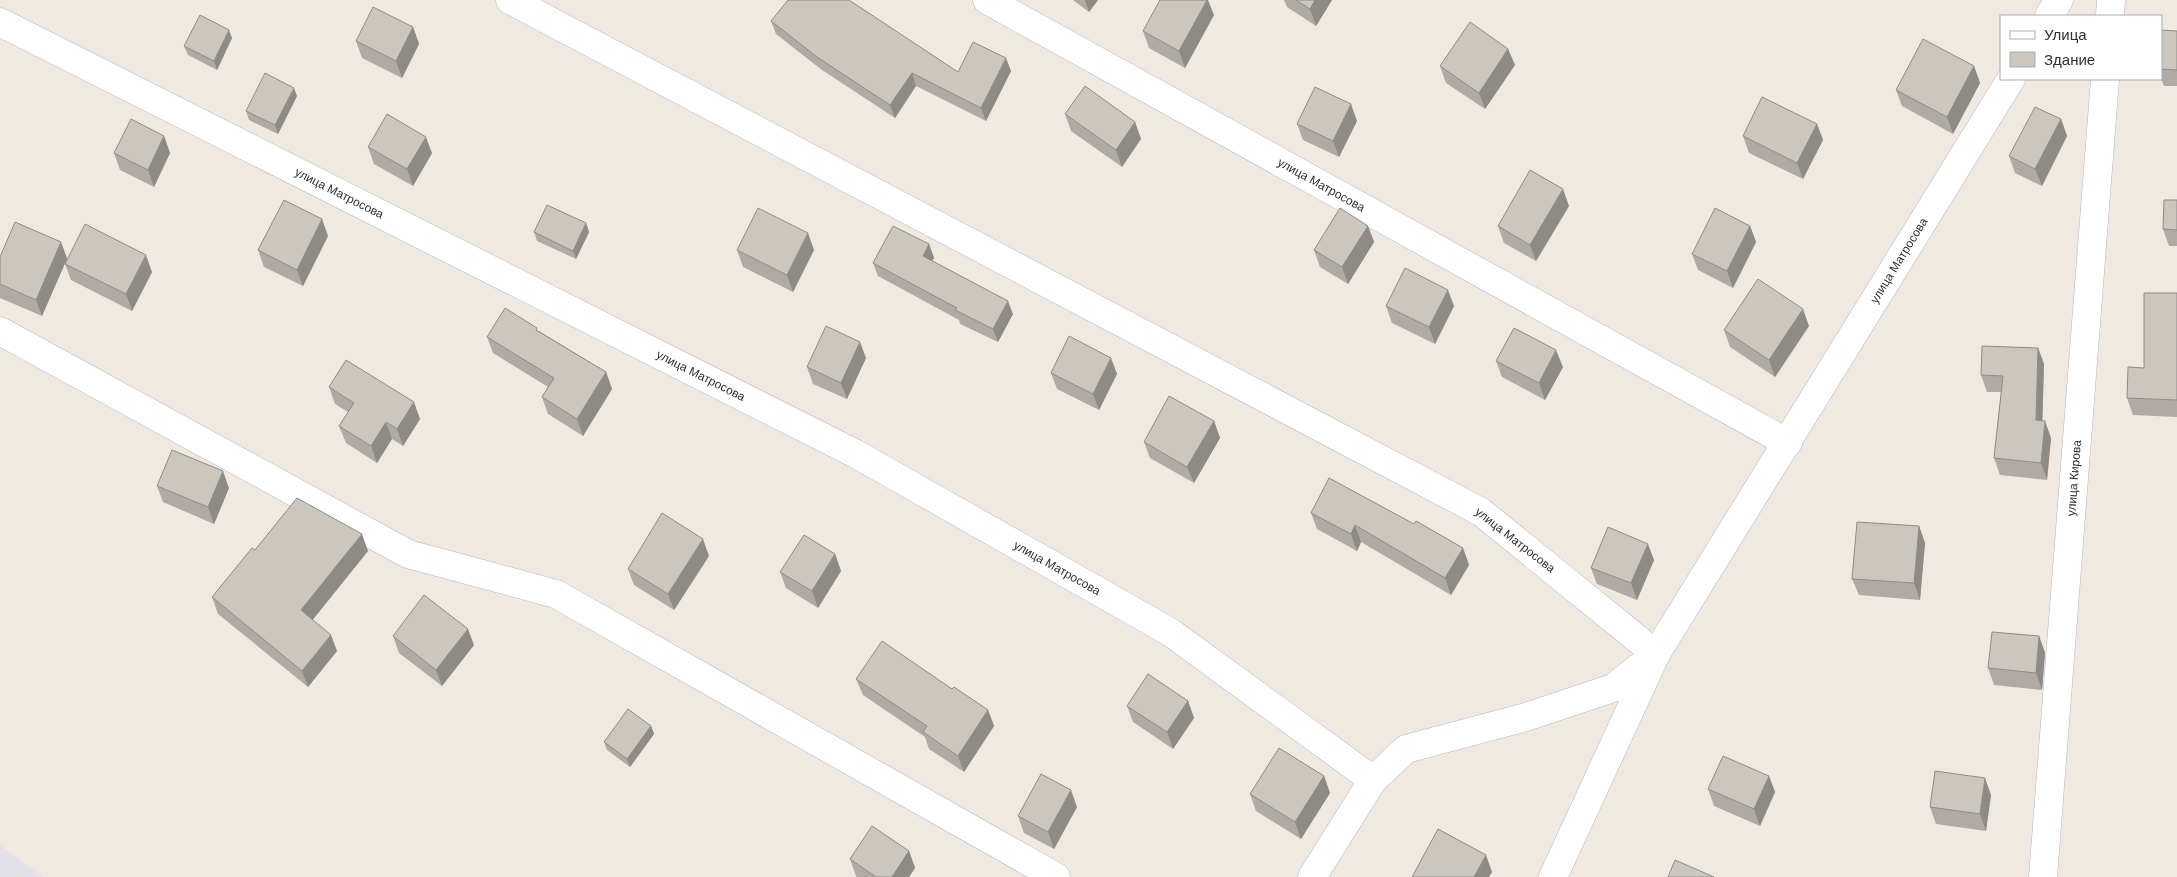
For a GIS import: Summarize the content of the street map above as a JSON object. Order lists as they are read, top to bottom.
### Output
{
  "streets": {
    "street": ["улица Матросова", "улица Кирова"]
  },
  "legend": ["Улица", "Здание"]
}
